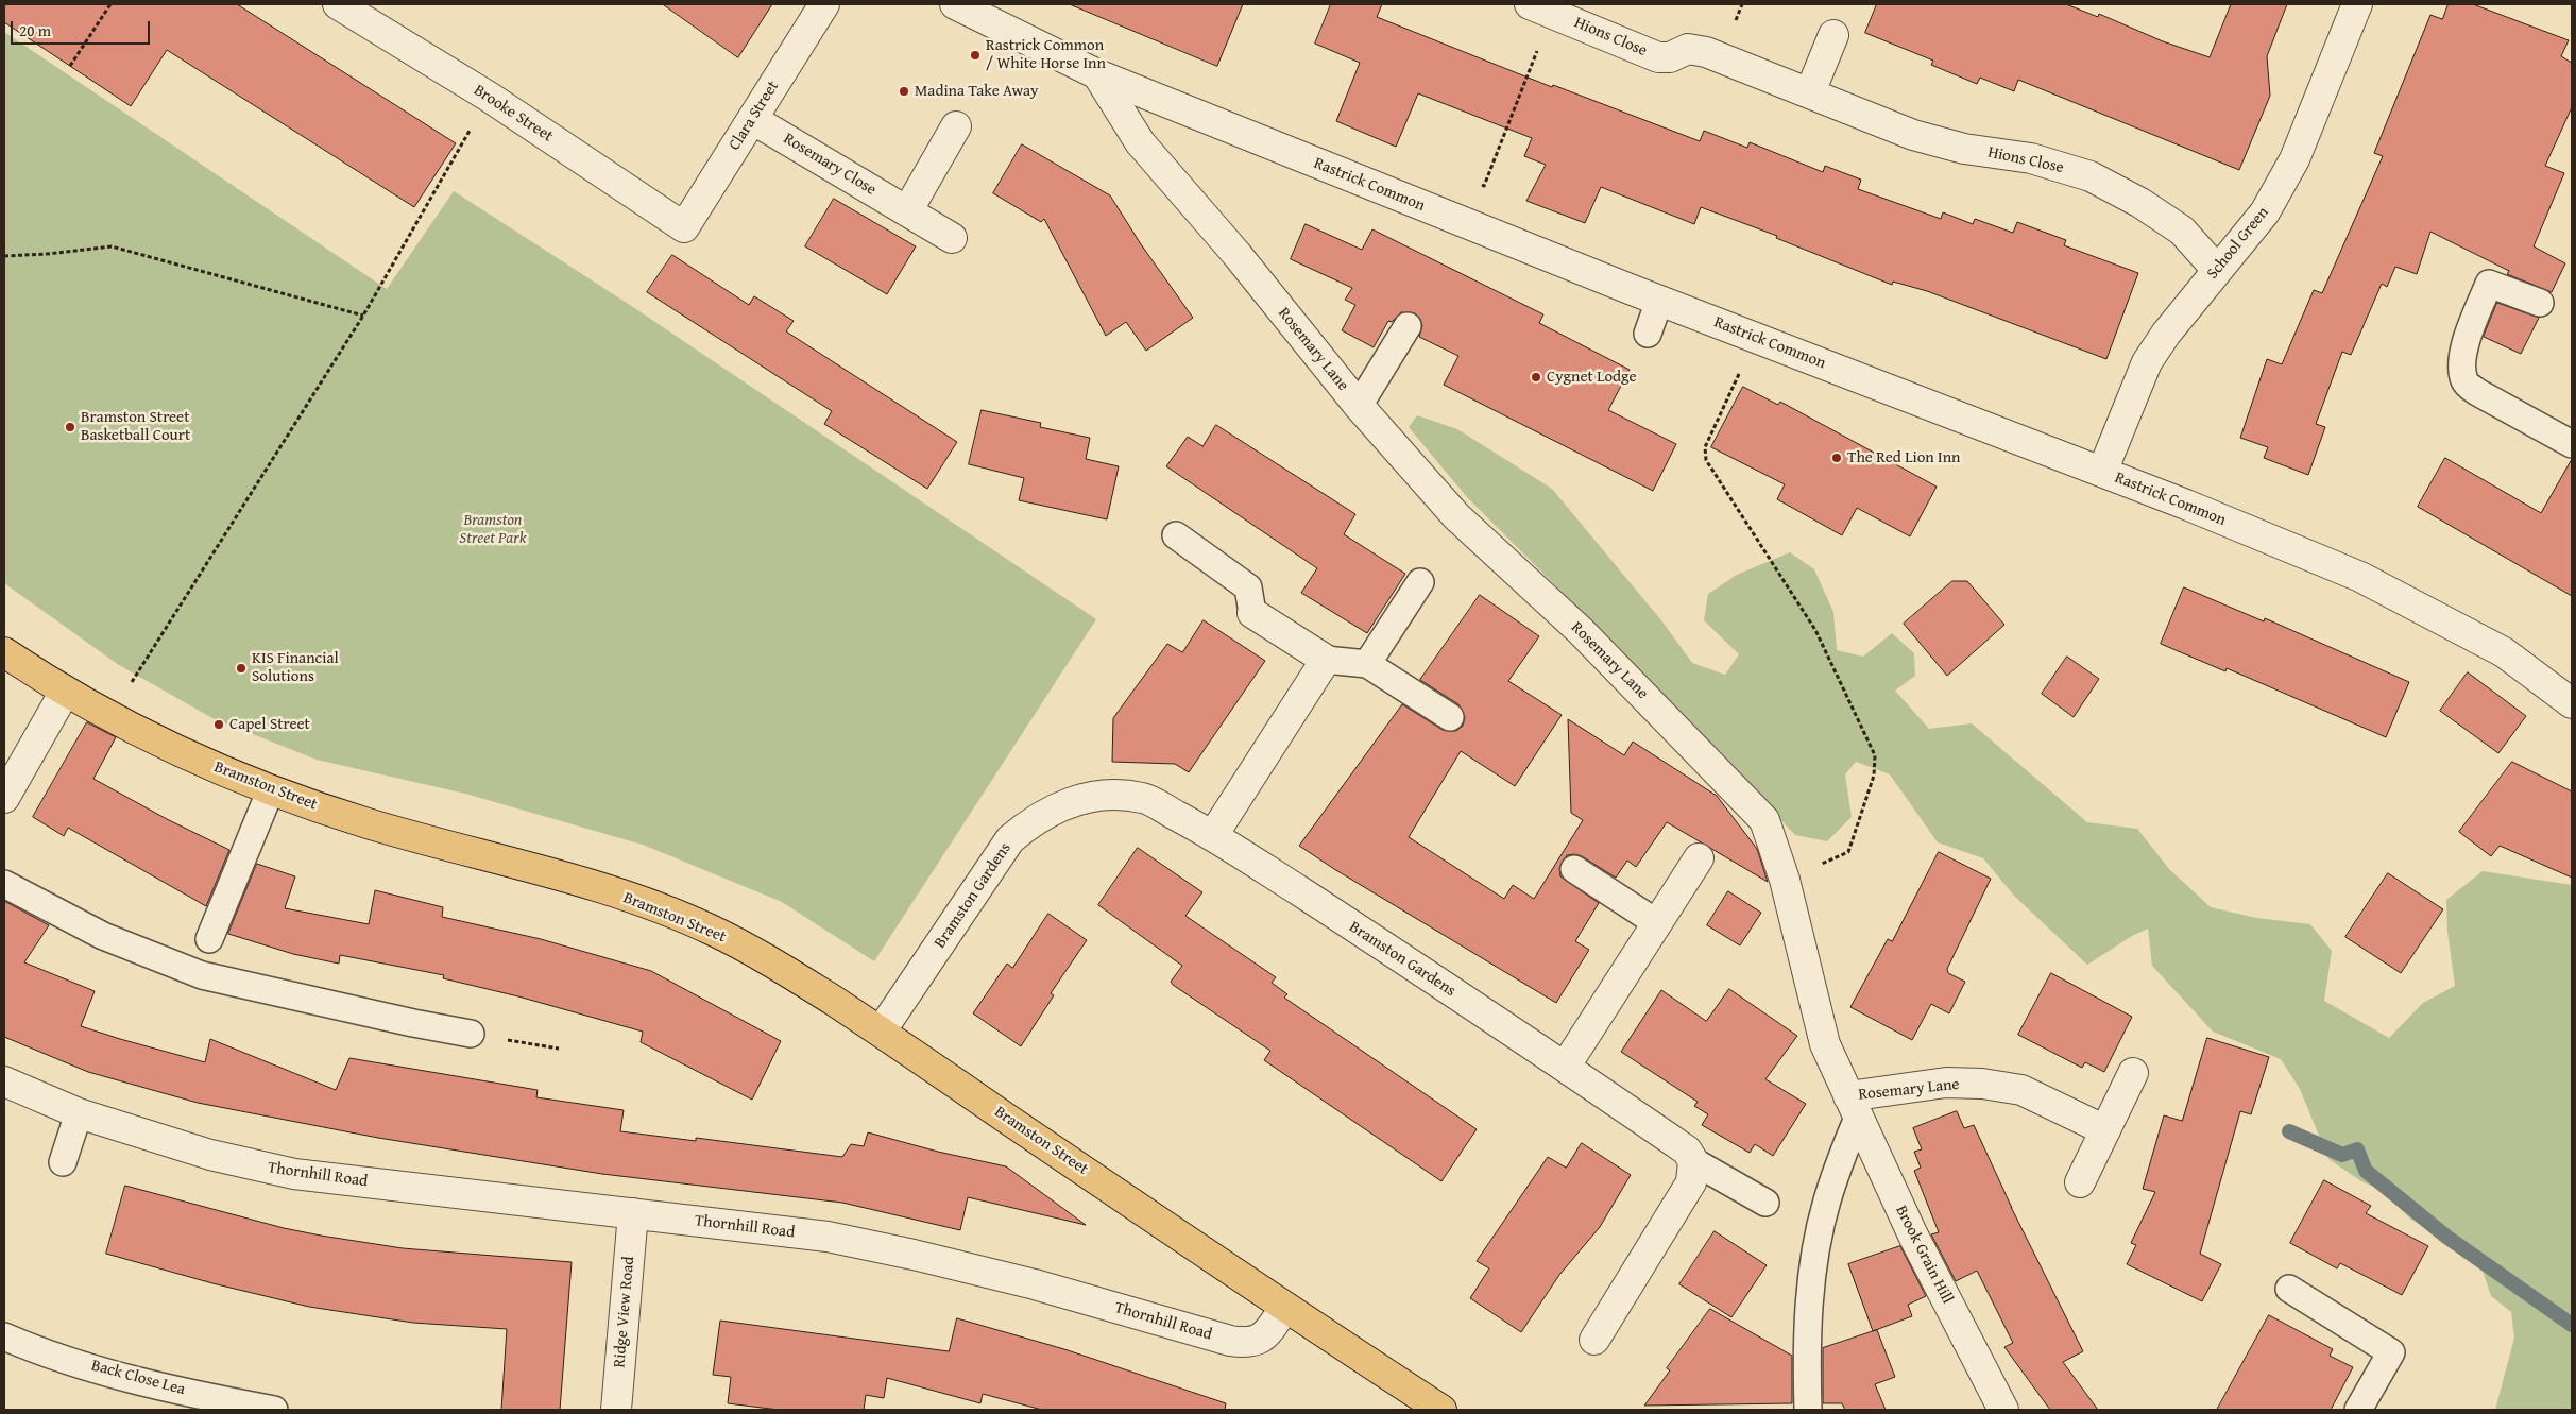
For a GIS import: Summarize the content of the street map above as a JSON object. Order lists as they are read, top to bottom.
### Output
{
  "streets": {
    "main road": ["Bramston Street"],
    "street": [
      "Hions Close",
      "Brooke Street",
      "Clara Street",
      "Rosemary Close",
      "Rastrick Common",
      "School Green",
      "Rosemary Lane",
      "Bramston Gardens",
      "Thornhill Road",
      "Brook Grain Hill",
      "Ridge View Road"
    ],
    "lane": ["Back Close Lea"]
  },
  "crossings": [
    ["Hions Close", "School Green"],
    ["Brooke Street", "Clara Street"],
    ["Clara Street", "Rosemary Close"],
    ["Rastrick Common", "School Green"],
    ["Rastrick Common", "Rosemary Lane"],
    ["Rosemary Lane", "Brook Grain Hill"],
    ["Bramston Street", "Bramston Gardens"],
    ["Bramston Street", "Thornhill Road"],
    ["Thornhill Road", "Ridge View Road"]
  ],
  "parks": ["Bramston Street Park"],
  "places": [
    "Rastrick Common / White Horse Inn",
    "Madina Take Away",
    "Cygnet Lodge",
    "Bramston Street Basketball Court",
    "The Red Lion Inn",
    "KIS Financial Solutions",
    "Capel Street"
  ],
  "scale_bar": "20 m"
}
